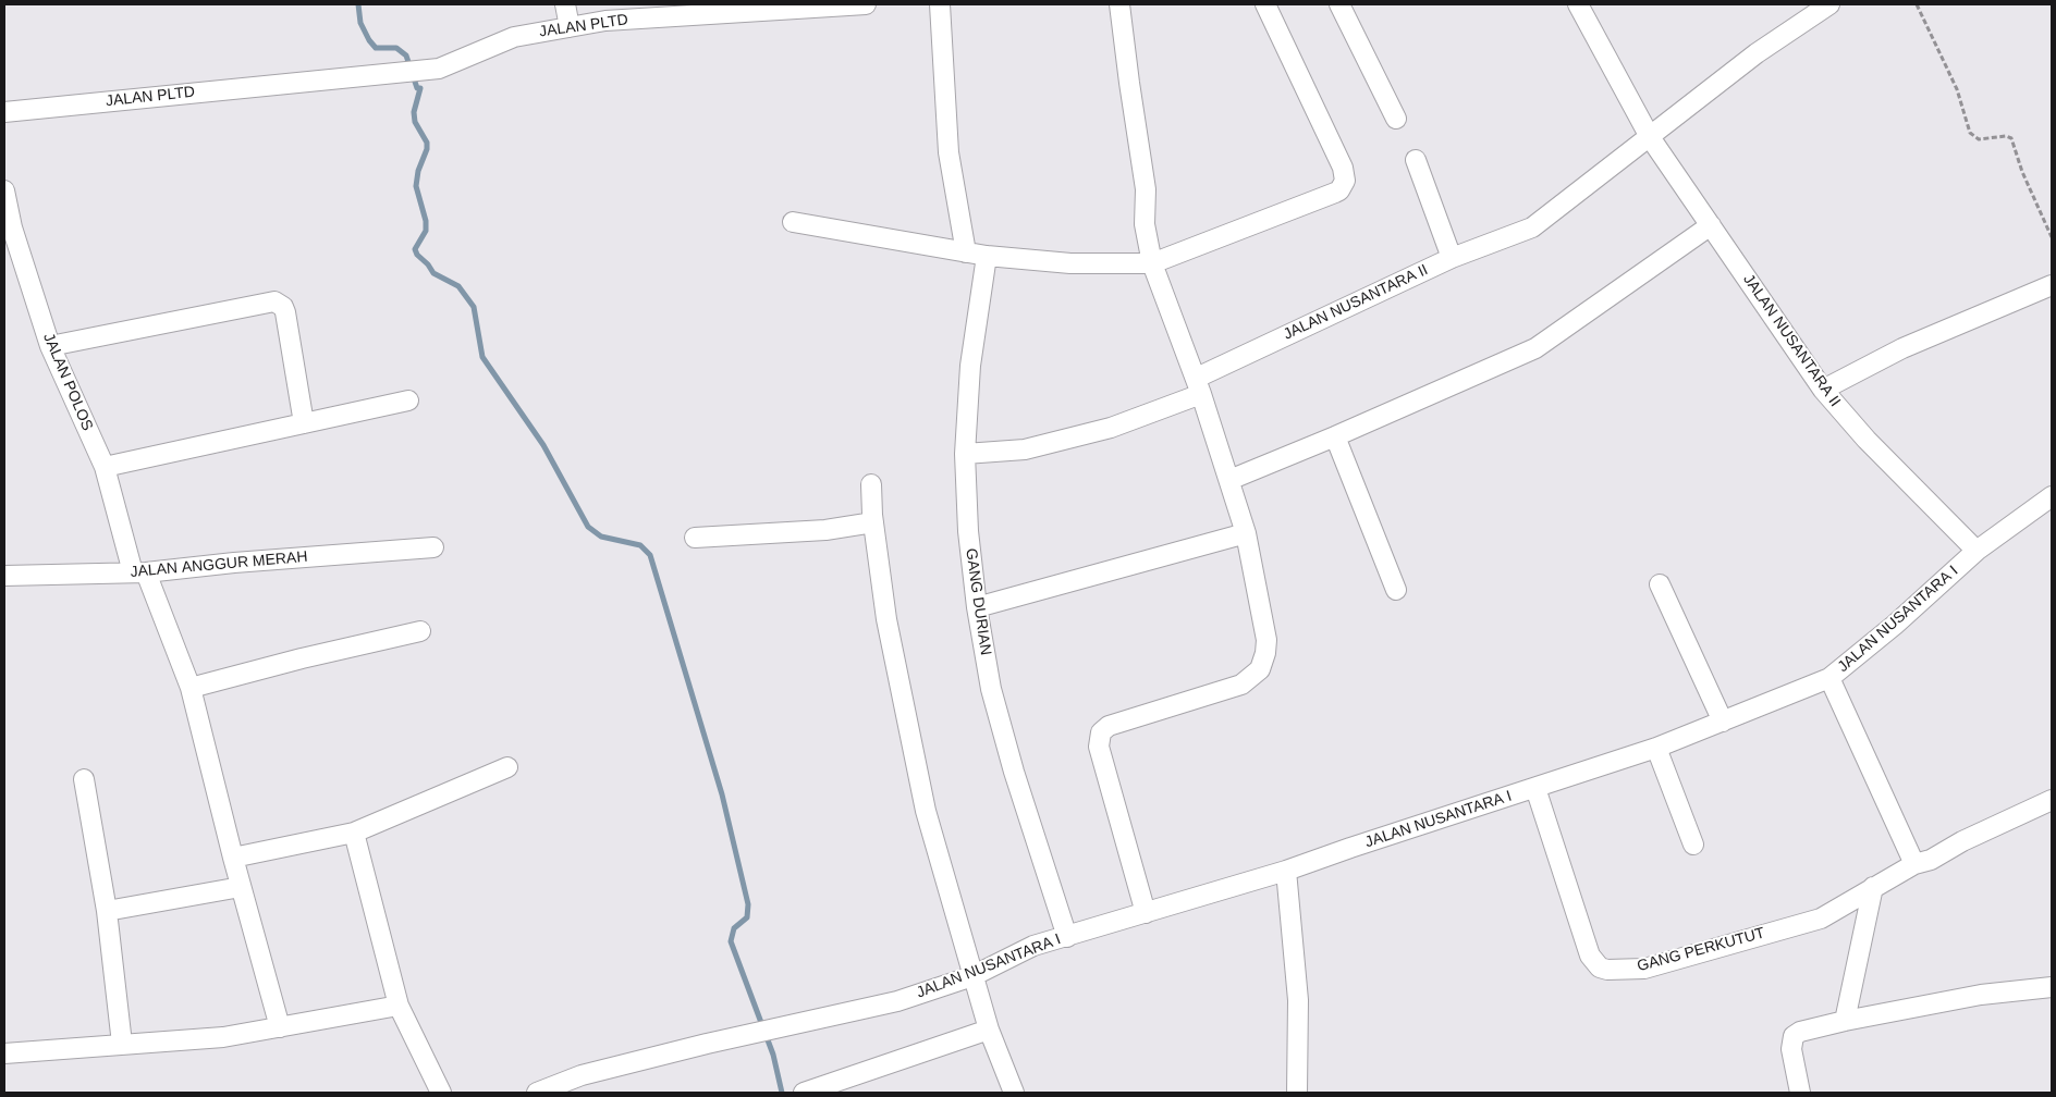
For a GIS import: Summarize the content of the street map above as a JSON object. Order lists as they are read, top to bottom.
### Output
{
  "streets": {
    "street": [
      "JALAN PLTD",
      "JALAN NUSANTARA II",
      "JALAN POLOS",
      "JALAN ANGGUR MERAH",
      "GANG DURIAN",
      "JALAN NUSANTARA I",
      "GANG PERKUTUT"
    ]
  },
  "crossings": [
    ["JALAN NUSANTARA II", "GANG DURIAN"],
    ["JALAN NUSANTARA II", "JALAN NUSANTARA I"],
    ["JALAN POLOS", "JALAN ANGGUR MERAH"],
    ["GANG DURIAN", "JALAN NUSANTARA I"],
    ["JALAN NUSANTARA I", "GANG PERKUTUT"]
  ]
}
